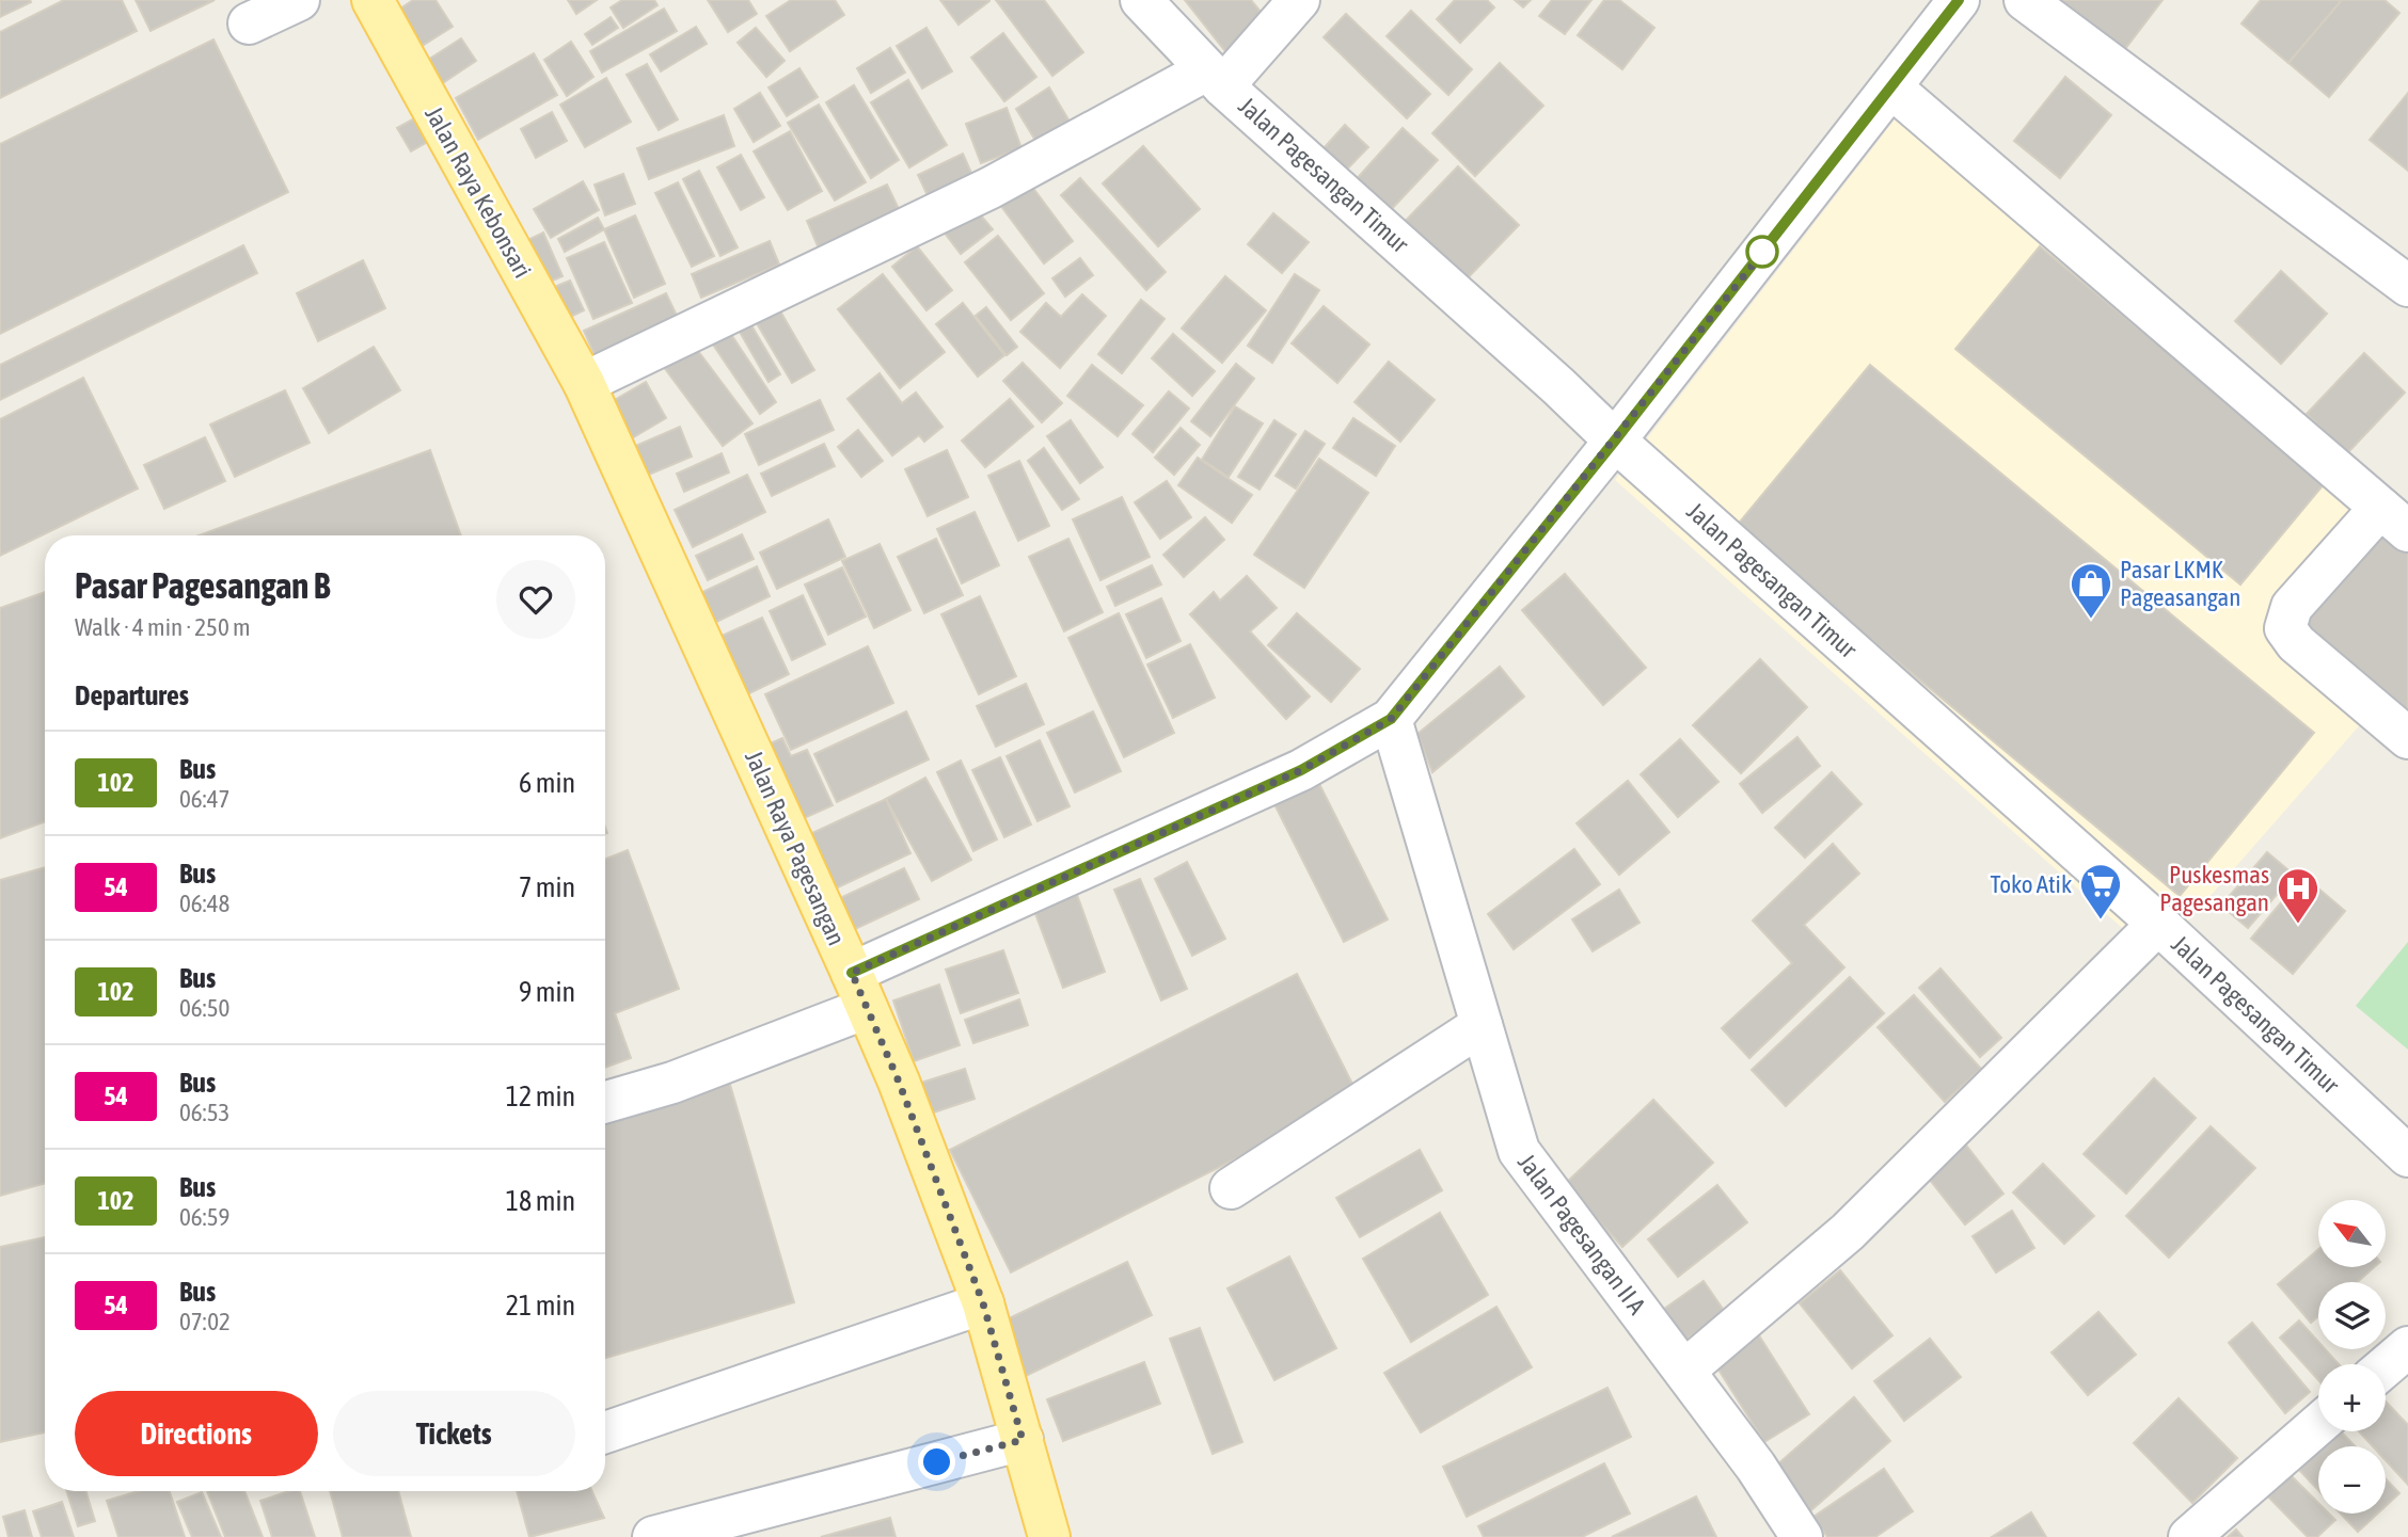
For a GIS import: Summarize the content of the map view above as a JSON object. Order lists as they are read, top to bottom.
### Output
{
  "streets": {
    "main road": ["Jalan Raya Kebonsari", "Jalan Raya Pagesangan"],
    "street": ["Jalan Pagesangan Timur", "Jalan Pagesangan II A"]
  },
  "crossings": [
    ["Jalan Raya Kebonsari", "Jalan Raya Pagesangan"]
  ],
  "places": {
    "shop": ["Pasar LKMK Pageasangan"],
    "supermarket": ["Toko Atik"],
    "hospital": ["Puskesmas Pagesangan"]
  },
  "lines": ["bus line 102"],
  "north": "top left",
  "page": {
    "heading": [
      ["Pasar Pagesangan B", "Walk · 4 min · 250 m"],
      "Departures"
    ],
    "list": [
      {
        "mark": "102",
        "name": "Bus",
        "note": "06:47",
        "value": "6 min"
      },
      {
        "mark": "54",
        "name": "Bus",
        "note": "06:48",
        "value": "7 min"
      },
      {
        "mark": "102",
        "name": "Bus",
        "note": "06:50",
        "value": "9 min"
      },
      {
        "mark": "54",
        "name": "Bus",
        "note": "06:53",
        "value": "12 min"
      },
      {
        "mark": "102",
        "name": "Bus",
        "note": "06:59",
        "value": "18 min"
      },
      {
        "mark": "54",
        "name": "Bus",
        "note": "07:02",
        "value": "21 min"
      }
    ],
    "map_buttons": ["+", "−"],
    "buttons": ["Directions", "Tickets"]
  }
}
